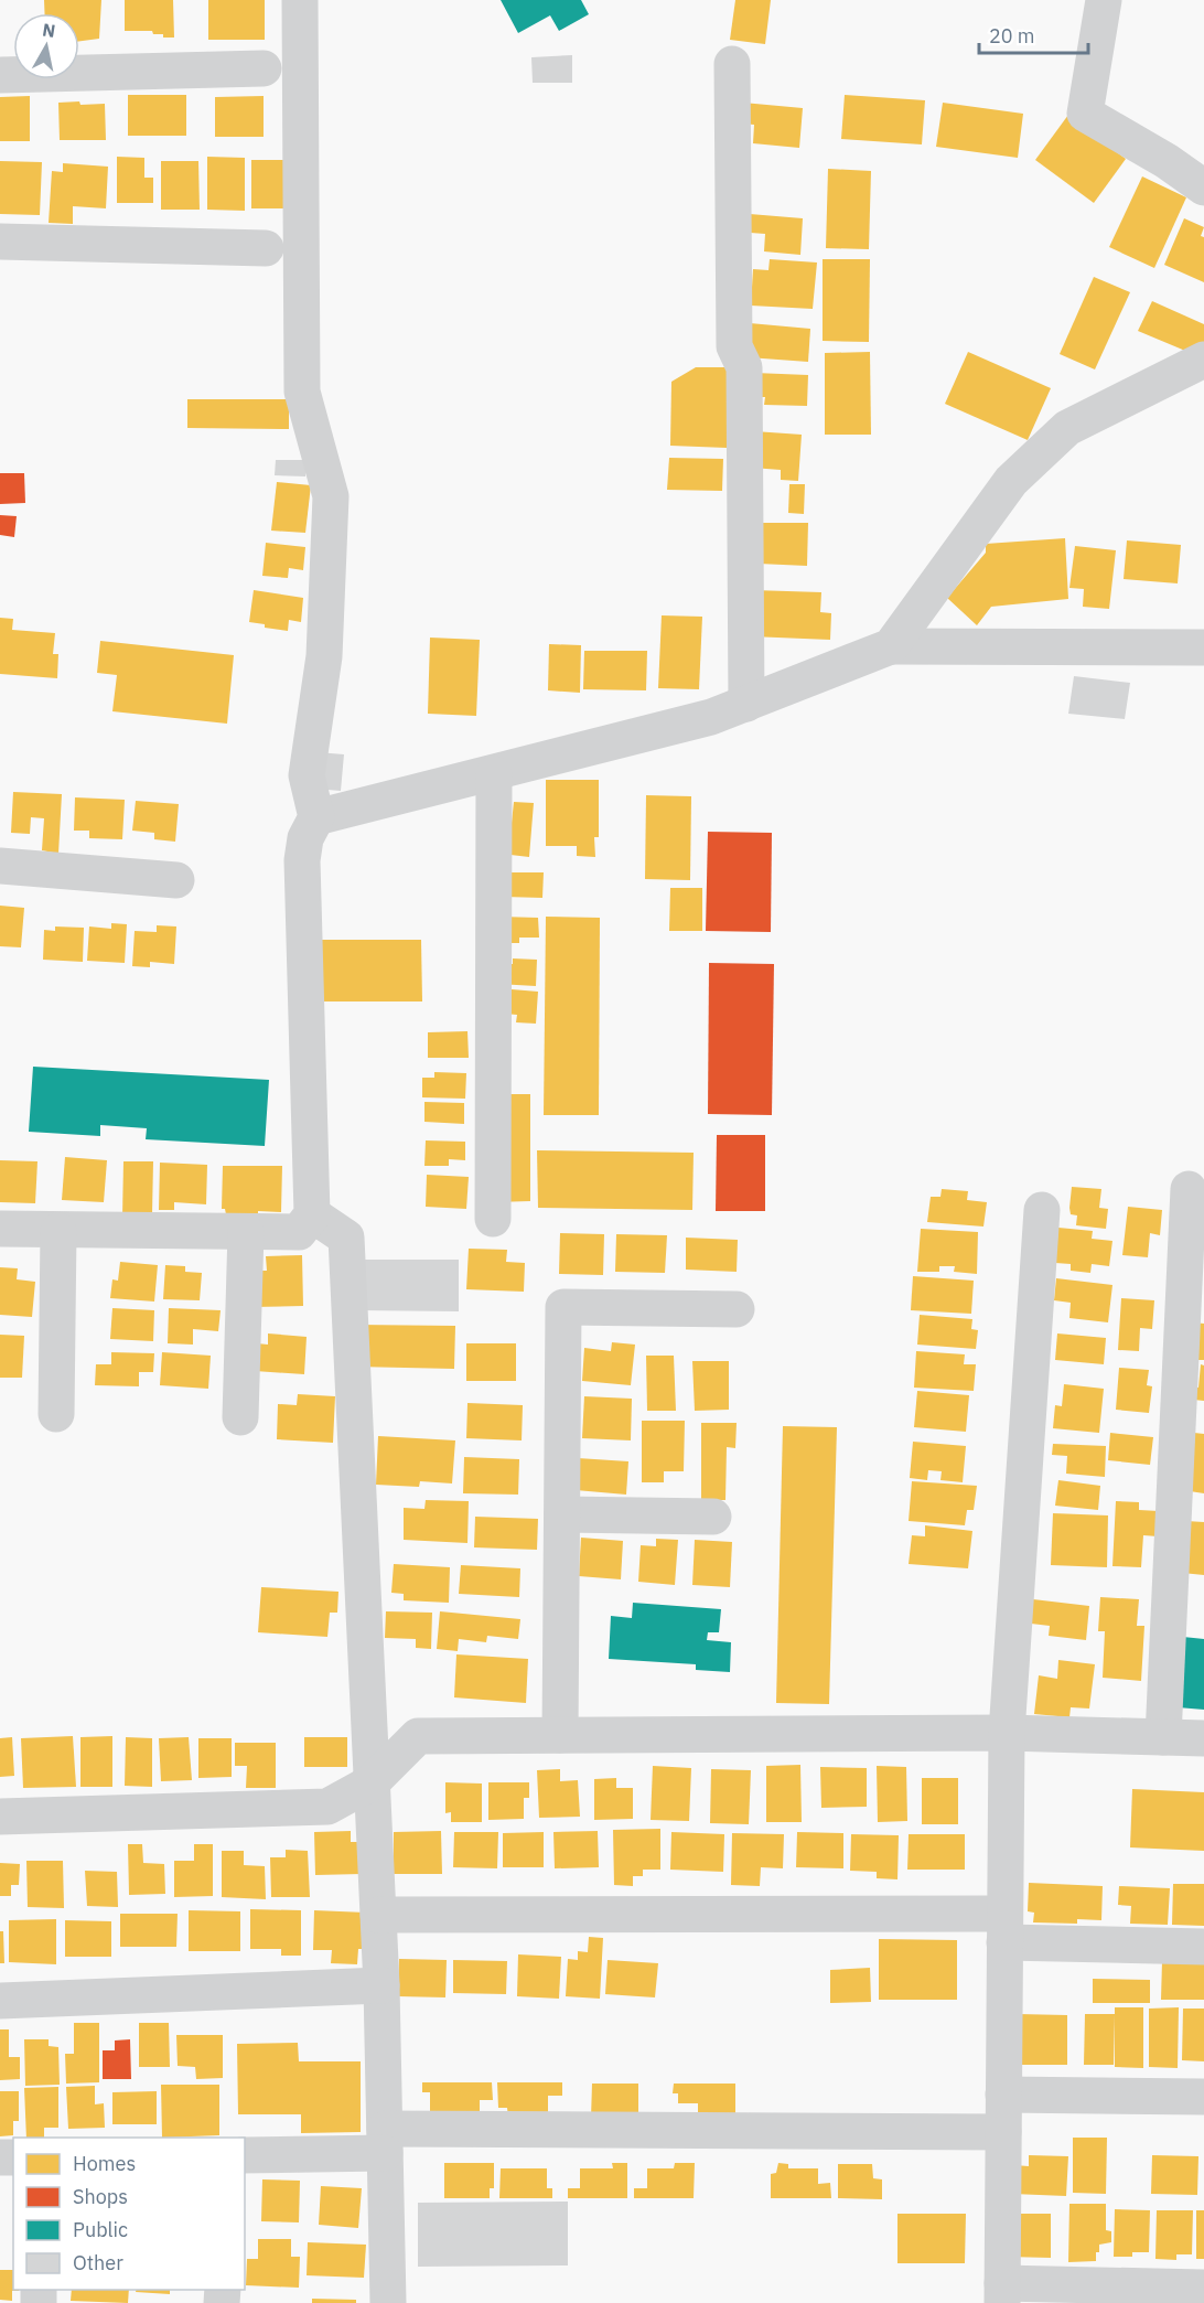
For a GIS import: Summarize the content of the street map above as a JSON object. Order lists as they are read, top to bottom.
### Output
{
  "legend": [
    "Homes",
    "Shops",
    "Public",
    "Other"
  ],
  "scale_bar": "20 m",
  "north": "top"
}
